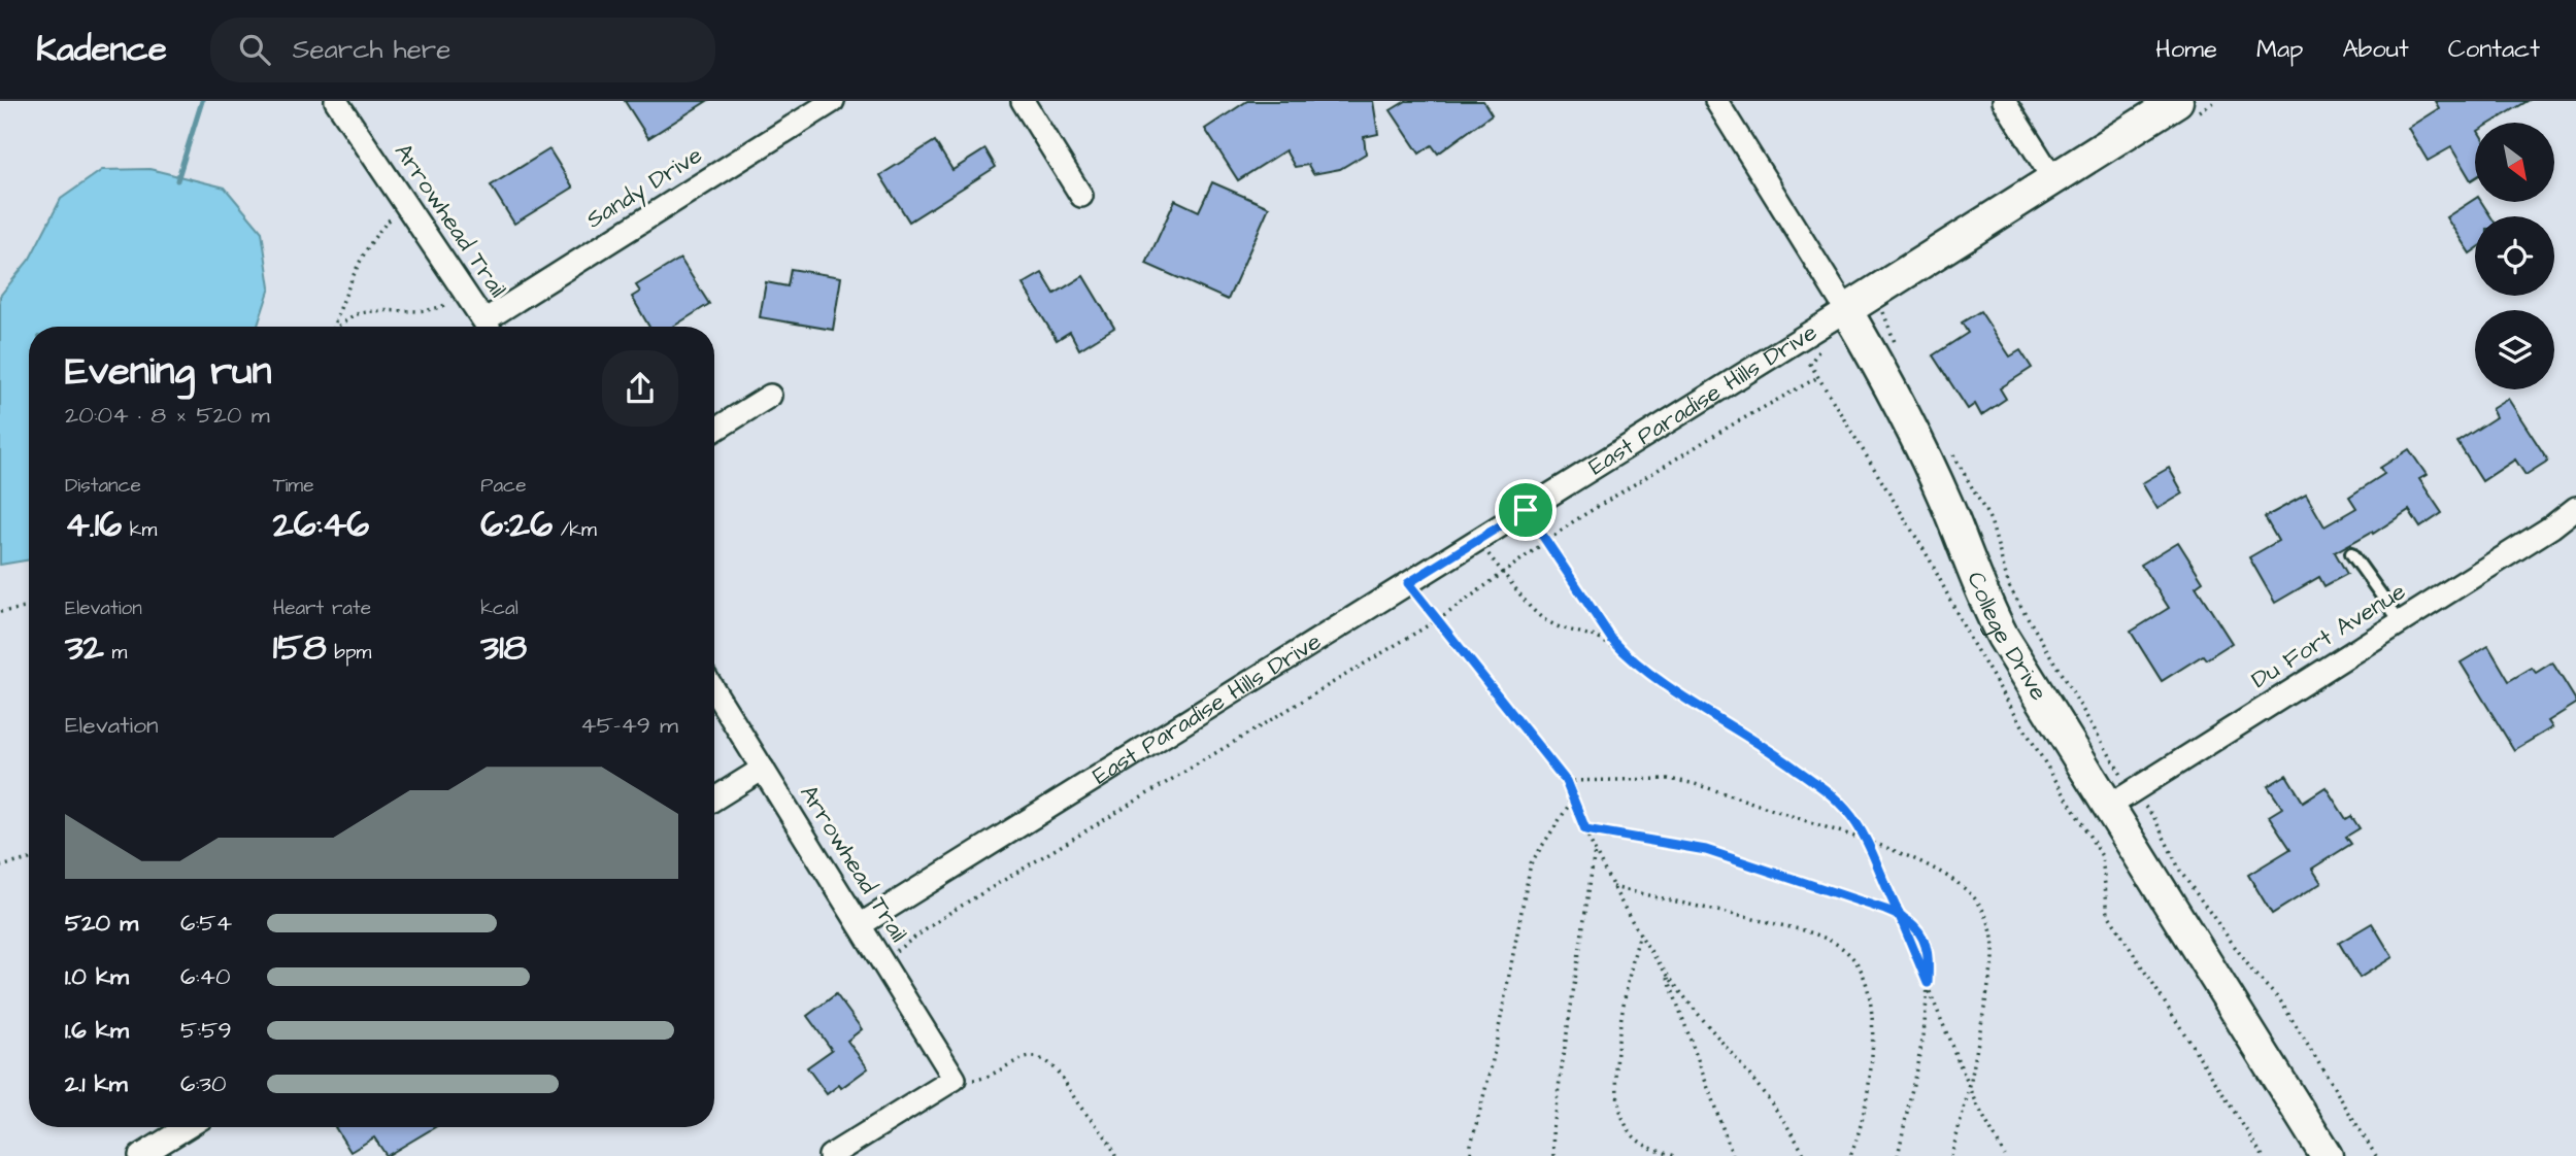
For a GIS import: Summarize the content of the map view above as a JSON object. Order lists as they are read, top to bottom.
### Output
{
  "streets": {
    "main road": ["East Paradise Hills Drive", "College Drive"],
    "street": ["Sandy Drive", "Arrowhead Trail", "Du Fort Avenue"]
  },
  "crossings": [
    ["Arrowhead Trail", "East Paradise Hills Drive"],
    ["East Paradise Hills Drive", "College Drive"],
    ["College Drive", "Du Fort Avenue"]
  ],
  "north": "bottom right",
  "page": {
    "header": "Kadence",
    "search": "Search here",
    "nav": [
      "Home",
      "Map",
      "About",
      "Contact"
    ],
    "heading": ["Evening run", "20:04 · 8 × 520 m"],
    "stats": [
      ["Distance", "4.16 km"],
      ["Time", "26:46"],
      ["Pace", "6:26 /km"],
      ["Elevation", "32 m"],
      ["Heart rate", "158 bpm"],
      ["kcal", "318"]
    ],
    "chart": ["Elevation", "45–49 m"],
    "list": [
      {
        "name": "520 m",
        "note": "6:54"
      },
      {
        "name": "1.0 km",
        "note": "6:40"
      },
      {
        "name": "1.6 km",
        "note": "5:59"
      },
      {
        "name": "2.1 km",
        "note": "6:30"
      }
    ]
  }
}
